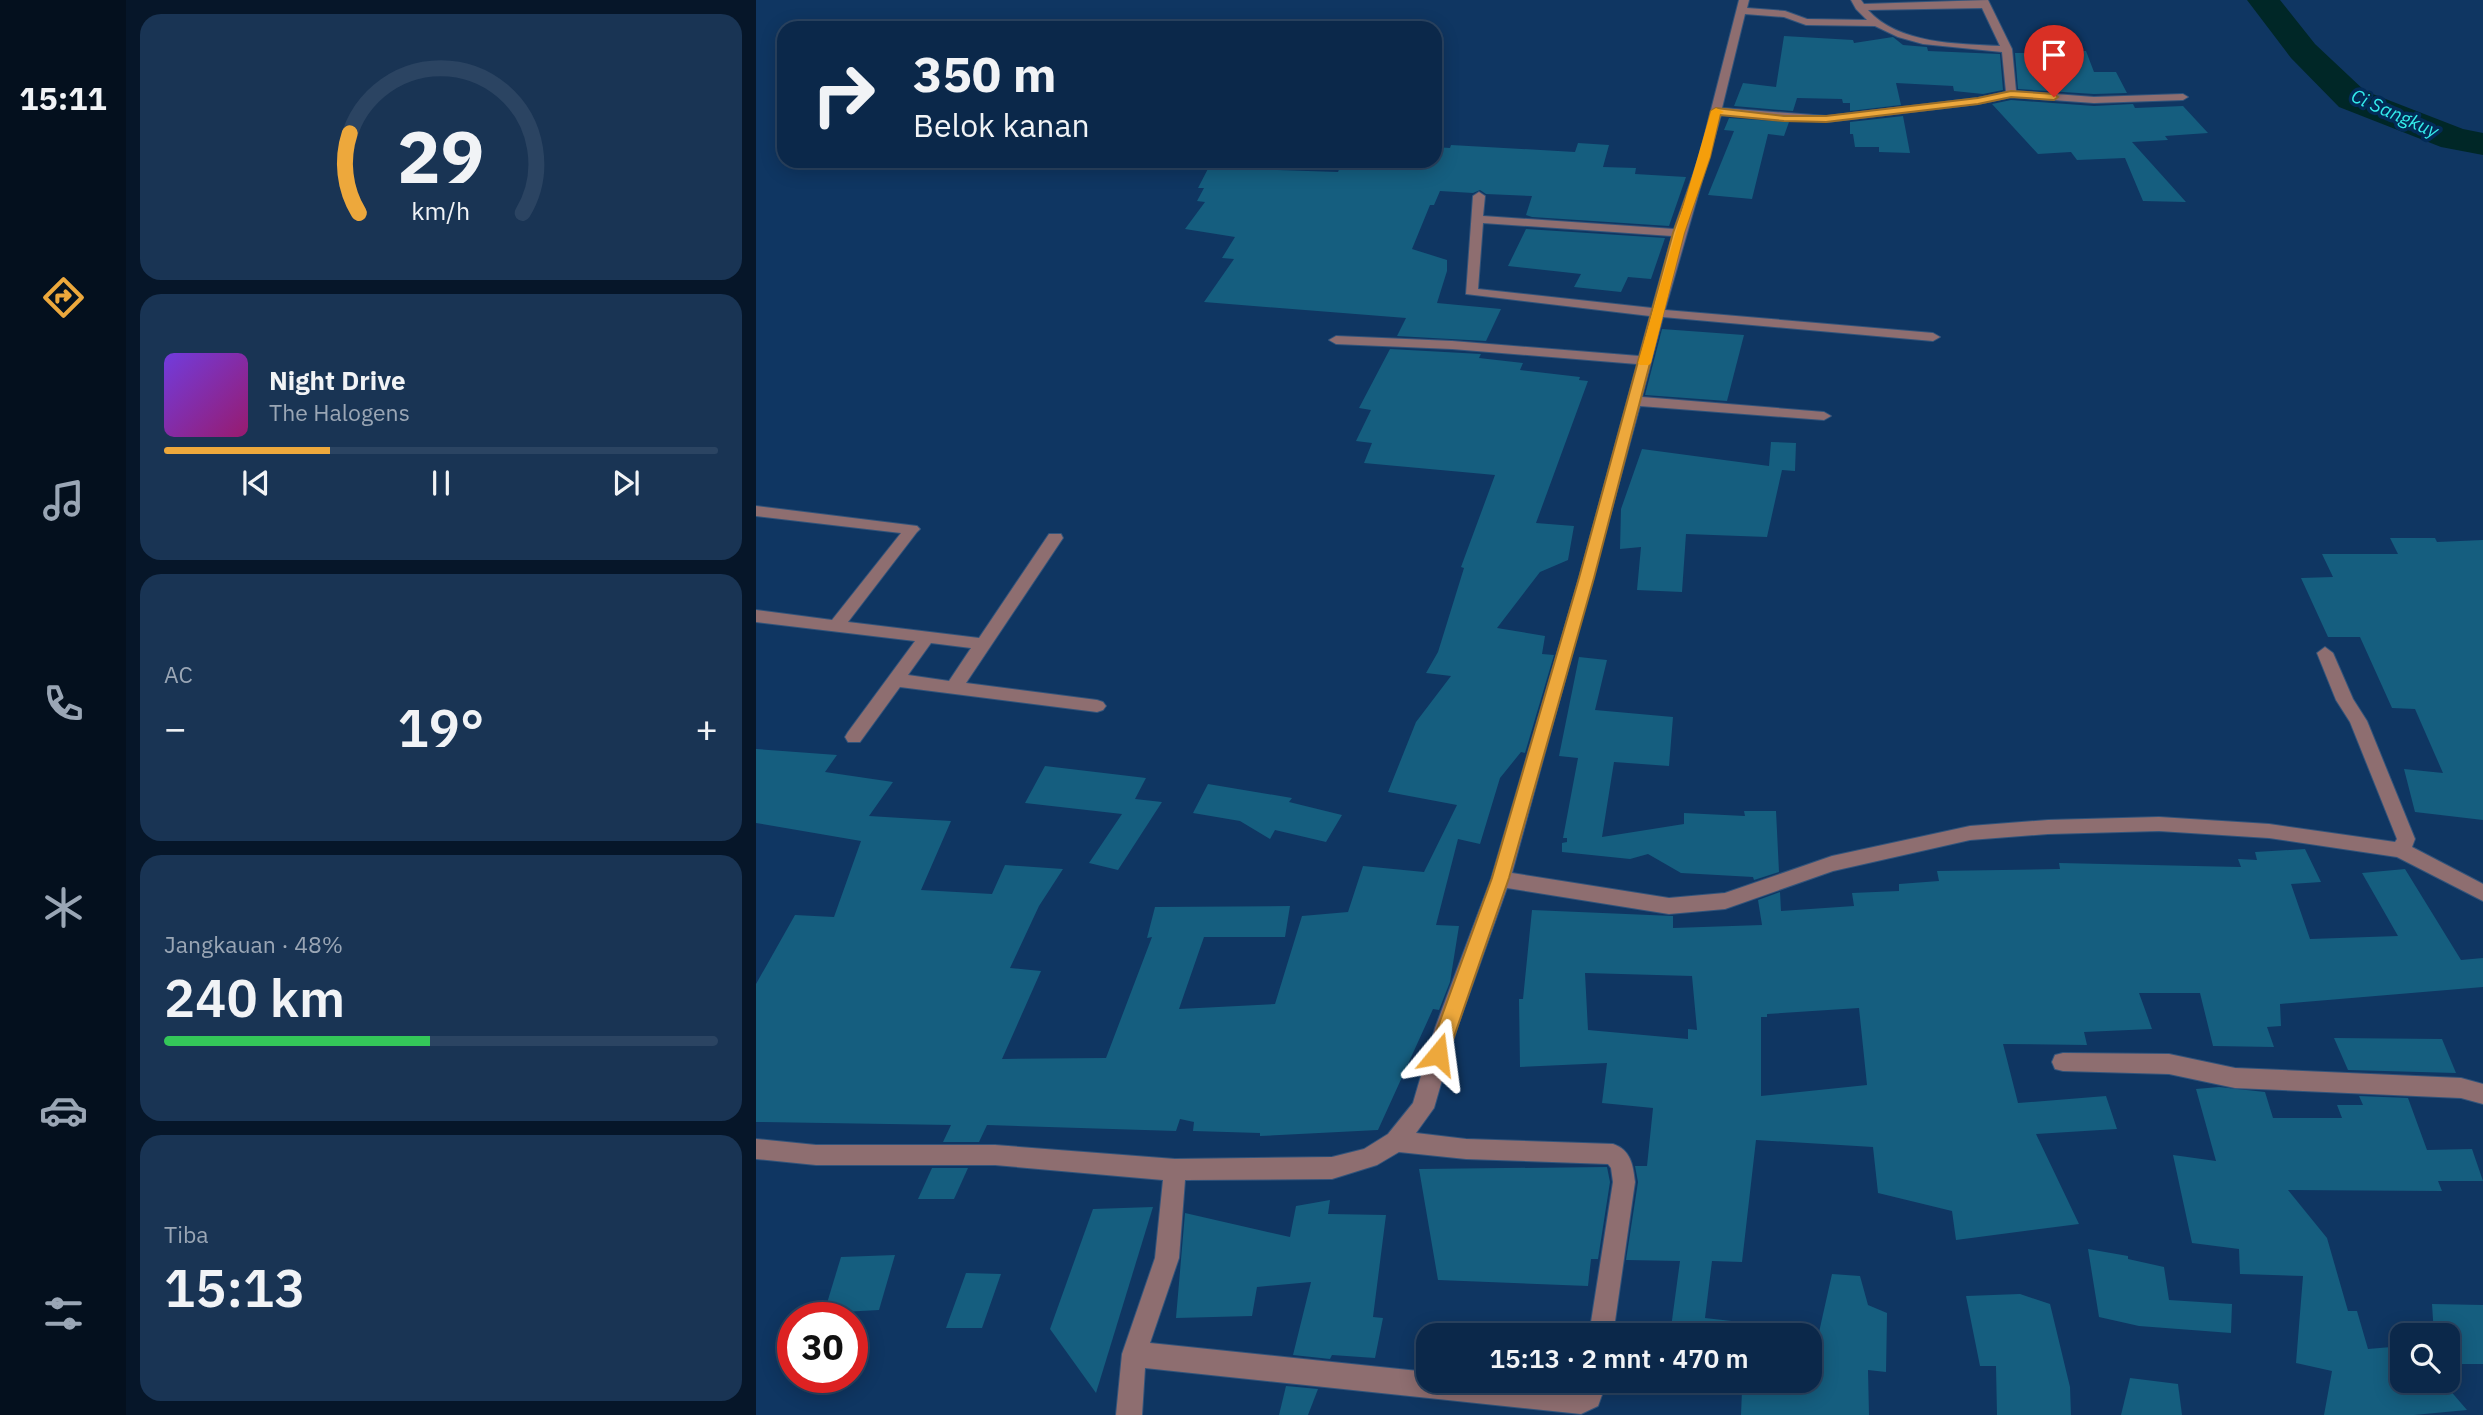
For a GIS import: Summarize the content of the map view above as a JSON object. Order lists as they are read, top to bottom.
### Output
{
  "water": ["Ci Sangkuy"],
  "page": {
    "tabs": "15:11",
    "turn": ["350 m", "Belok kanan"],
    "song": ["Night Drive", "The Halogens"],
    "tile": [
      "AC",
      ["Jangkauan · 48%", "240 km"],
      ["Tiba", "15:13"]
    ],
    "heat": ["−", "19°", "+"],
    "limit": "30",
    "trip": "15:13 · 2 mnt · 470 m",
    "gauge": ["29", "km/h"]
  }
}
